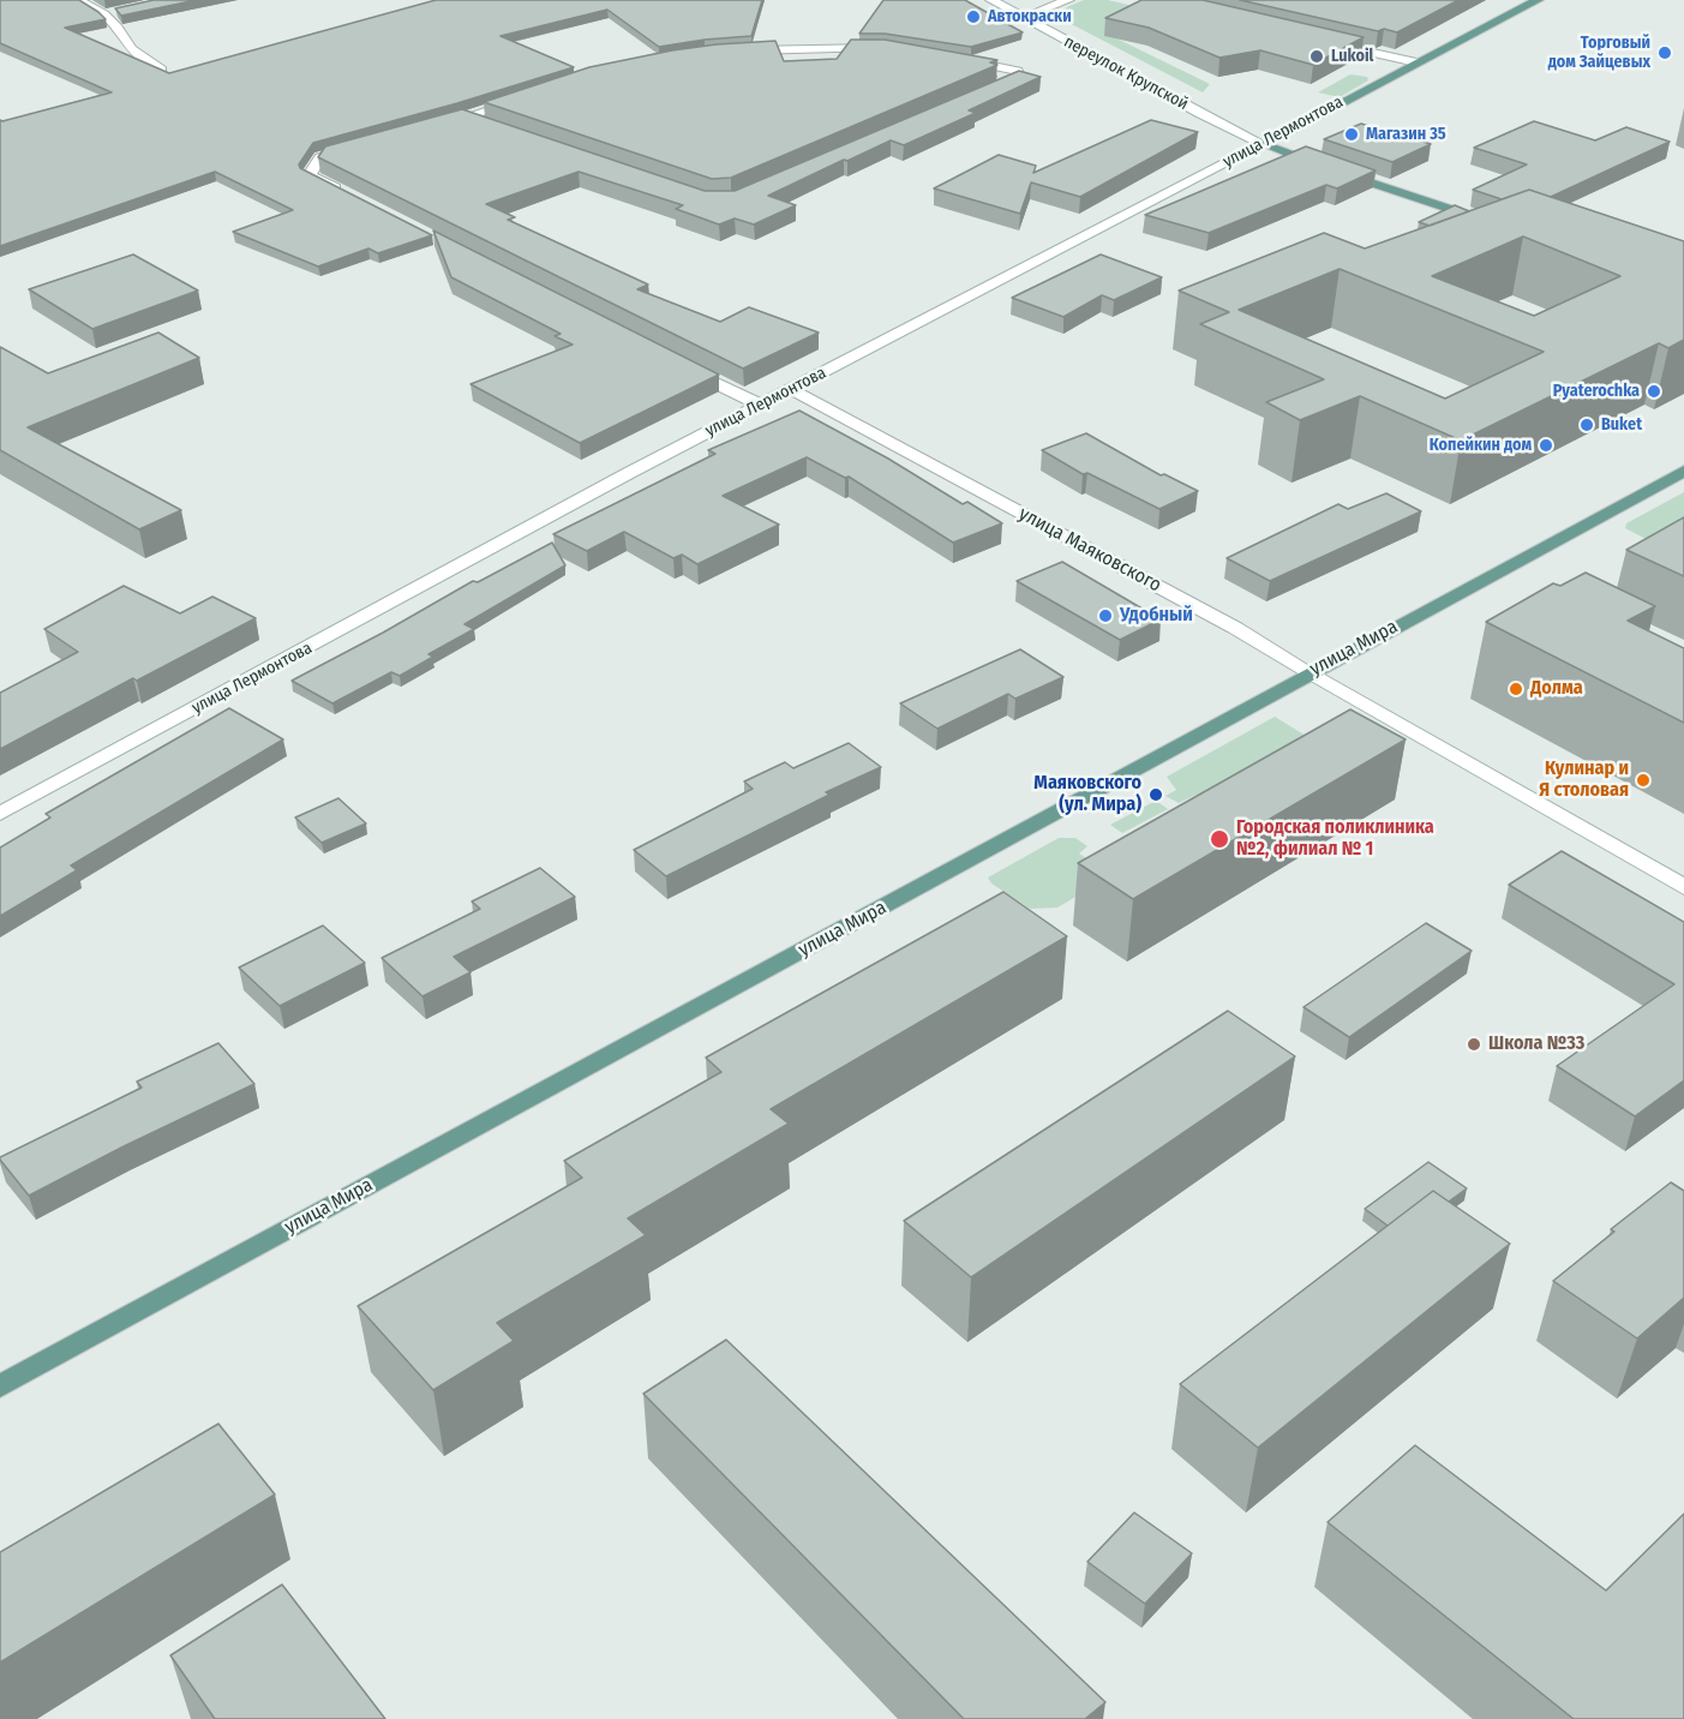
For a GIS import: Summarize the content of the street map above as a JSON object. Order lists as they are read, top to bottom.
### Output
{
  "streets": {
    "main road": ["улица Лермонтова", "улица Мира"],
    "street": ["переулок Крупской", "улица Маяковского"]
  },
  "crossings": [
    ["переулок Крупской", "улица Лермонтова"],
    ["улица Лермонтова", "улица Маяковского"],
    ["улица Маяковского", "улица Мира"]
  ],
  "places": [
    "Автокраски",
    "Торговый дом Зайцевых",
    "Lukoil",
    "Магазин 35",
    "Pyaterochka",
    "Buket",
    "Копейкин дом",
    "Удобный",
    "Долма",
    "Кулинар и Я столовая",
    "Маяковского (ул. Мира)",
    "Городская поликлиника №2, филиал № 1",
    "Школа №33"
  ]
}
